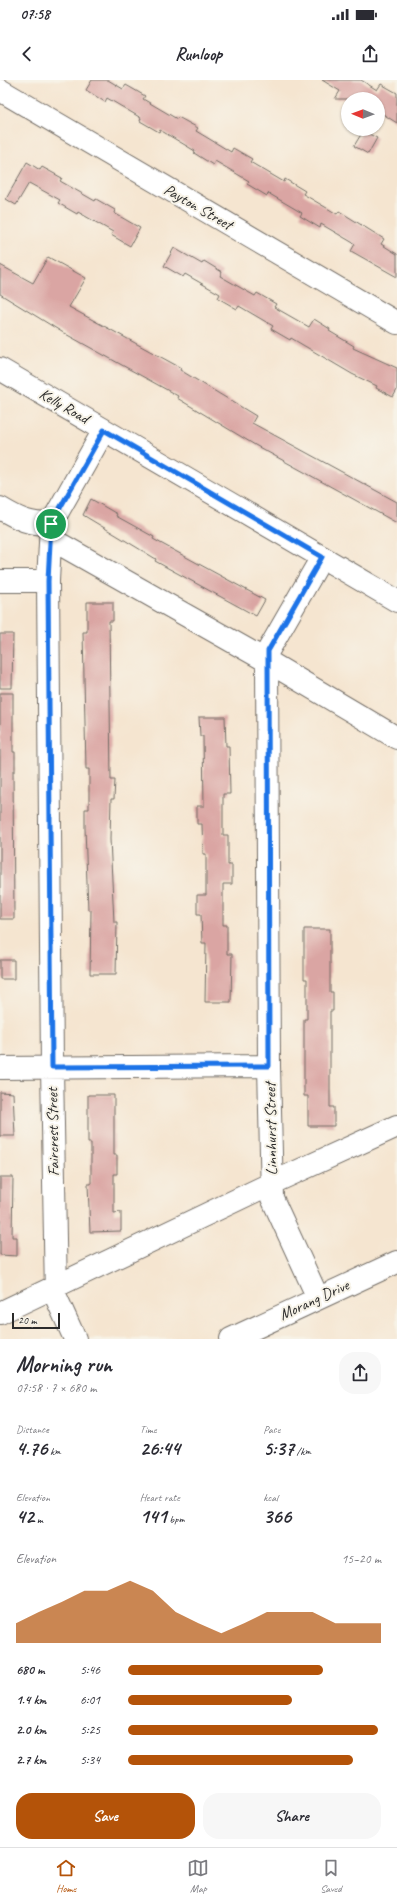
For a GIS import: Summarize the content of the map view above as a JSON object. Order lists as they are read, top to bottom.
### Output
{
  "streets": {
    "street": [
      "Payton Street",
      "Kelly Road",
      "Linnhurst Street",
      "Faircrest Street",
      "Morang Drive"
    ]
  },
  "crossings": [
    ["Kelly Road", "Linnhurst Street"],
    ["Kelly Road", "Faircrest Street"],
    ["Linnhurst Street", "Morang Drive"]
  ],
  "scale_bar": "20 m",
  "north": "left",
  "page": {
    "status": "07:58",
    "header": "Runloop",
    "scale": "20 m",
    "heading": ["Morning run", "07:58 · 7 × 680 m"],
    "stats": [
      ["Distance", "4.76 km"],
      ["Time", "26:44"],
      ["Pace", "5:37 /km"],
      ["Elevation", "42 m"],
      ["Heart rate", "141 bpm"],
      ["kcal", "366"]
    ],
    "chart": ["Elevation", "15–20 m"],
    "list": [
      {
        "name": "680 m",
        "note": "5:46"
      },
      {
        "name": "1.4 km",
        "note": "6:01"
      },
      {
        "name": "2.0 km",
        "note": "5:25"
      },
      {
        "name": "2.7 km",
        "note": "5:34"
      }
    ],
    "buttons": ["Save", "Share"],
    "tabs": ["Home", "Map", "Saved"]
  }
}
